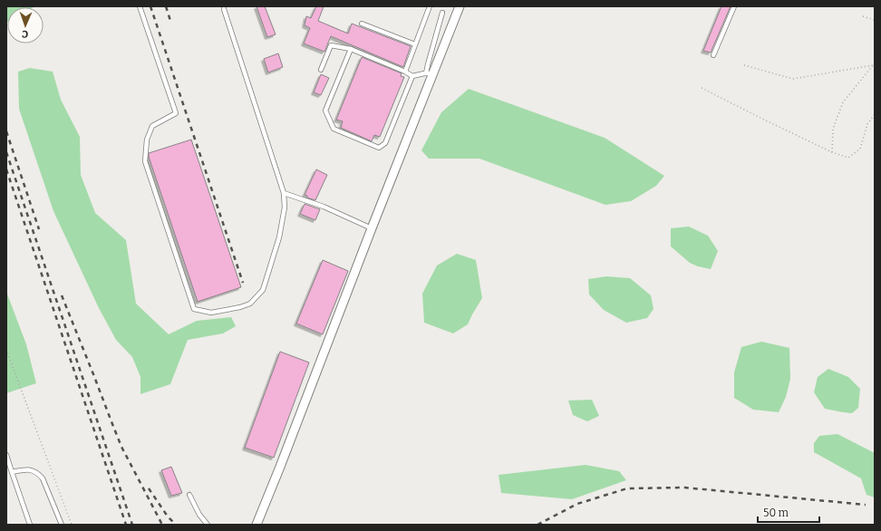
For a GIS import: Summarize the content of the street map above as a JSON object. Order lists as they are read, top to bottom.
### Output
{
  "scale_bar": "50 m",
  "north": "bottom"
}
